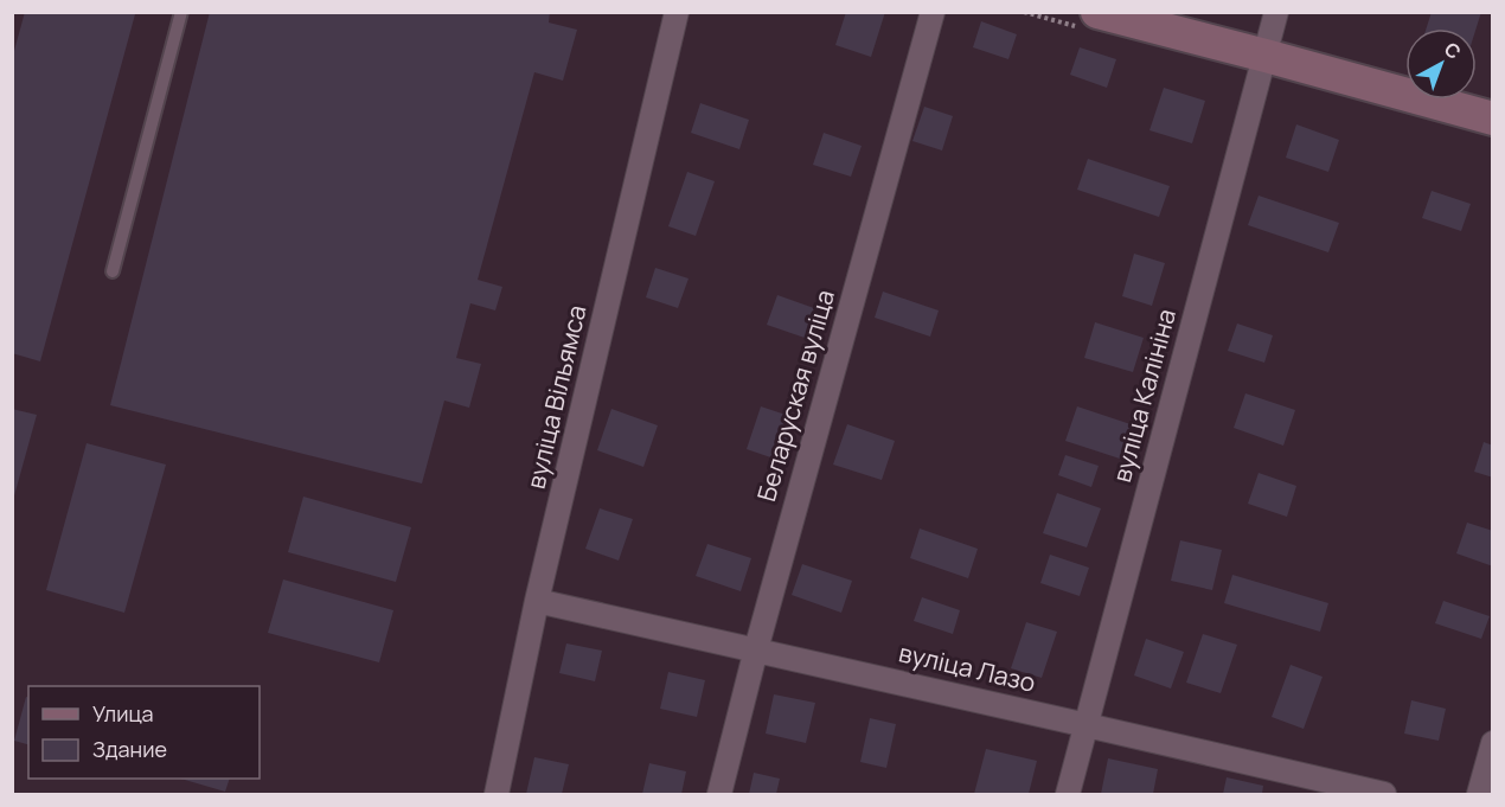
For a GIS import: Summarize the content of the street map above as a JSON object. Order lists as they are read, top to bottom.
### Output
{
  "streets": {
    "street": [
      "Беларуская вуліца",
      "вуліца Калініна",
      "вуліца Вільямса",
      "вуліца Лазо"
    ]
  },
  "crossings": [
    ["Беларуская вуліца", "вуліца Лазо"],
    ["вуліца Калініна", "вуліца Лазо"],
    ["вуліца Вільямса", "вуліца Лазо"]
  ],
  "legend": ["Улица", "Здание"],
  "north": "top right"
}
